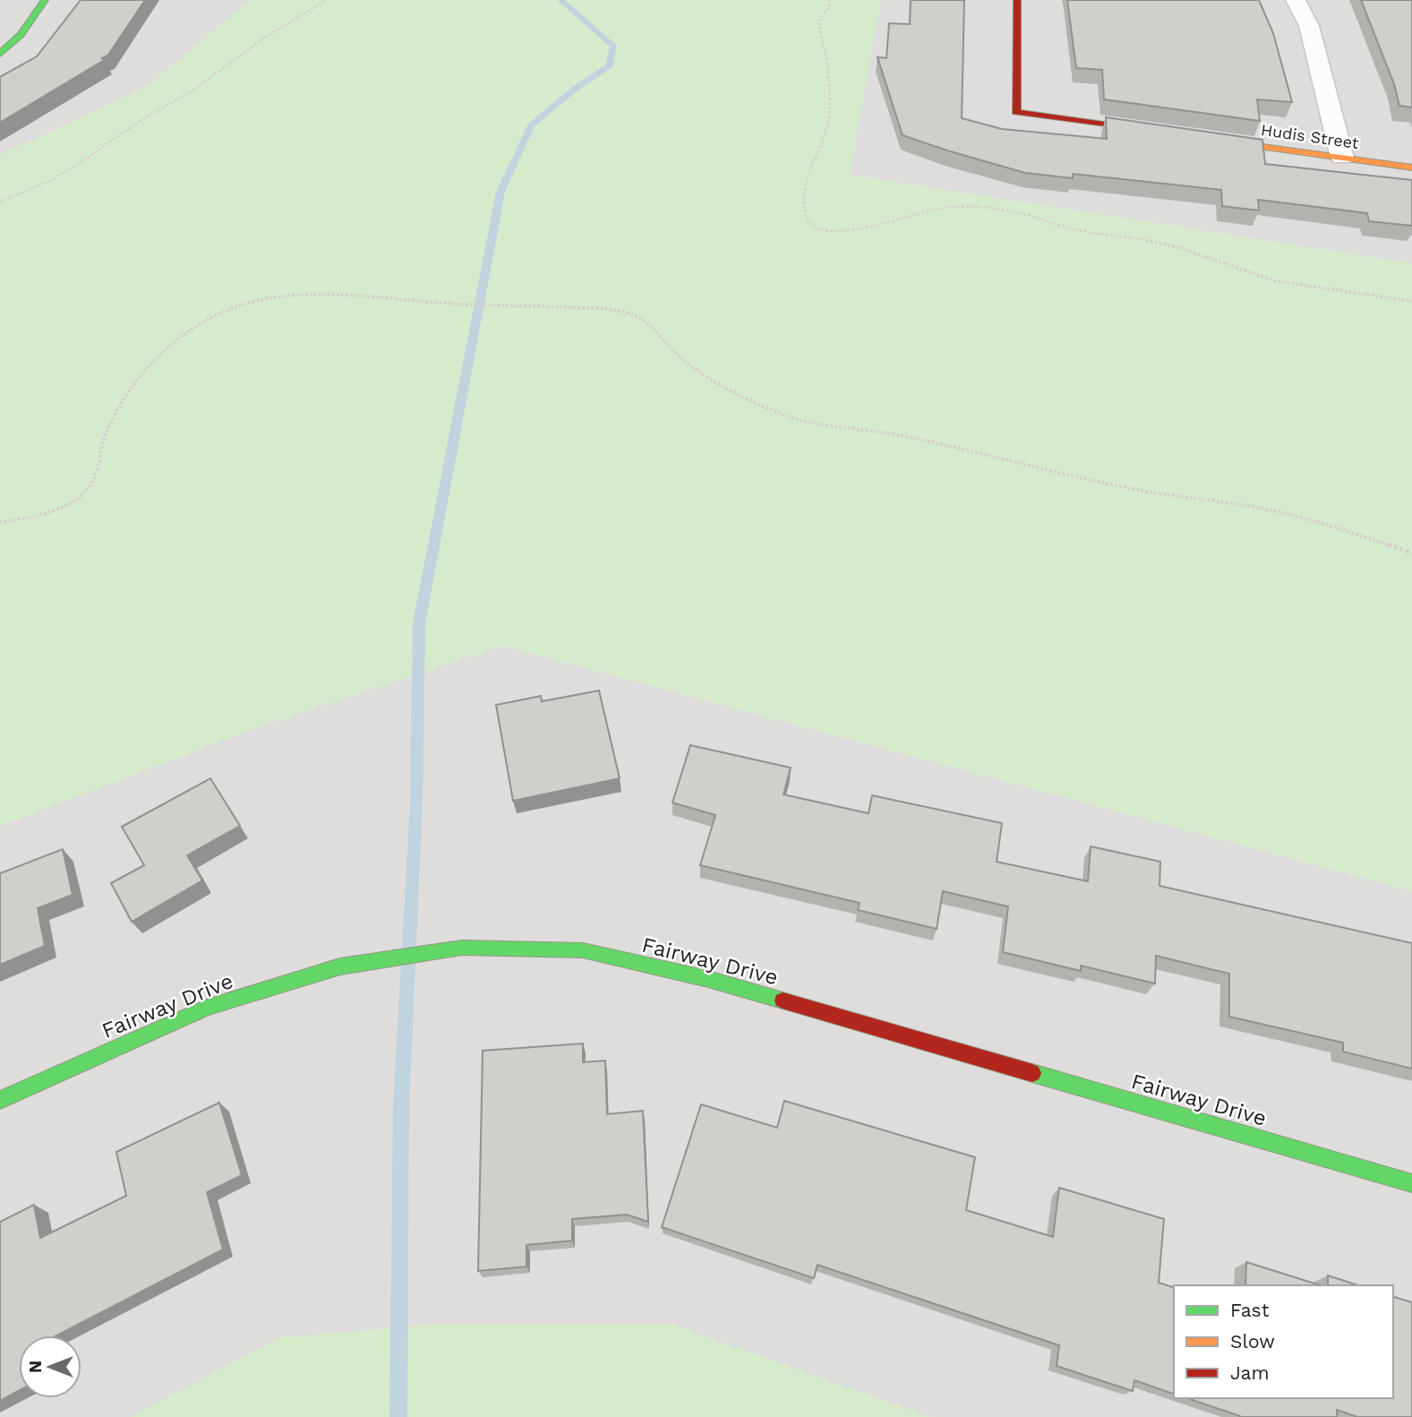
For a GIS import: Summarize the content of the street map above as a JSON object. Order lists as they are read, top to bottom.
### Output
{
  "streets": {
    "street": ["Hudis Street", "Fairway Drive"]
  },
  "legend": ["Fast", "Slow", "Jam"],
  "north": "left"
}
